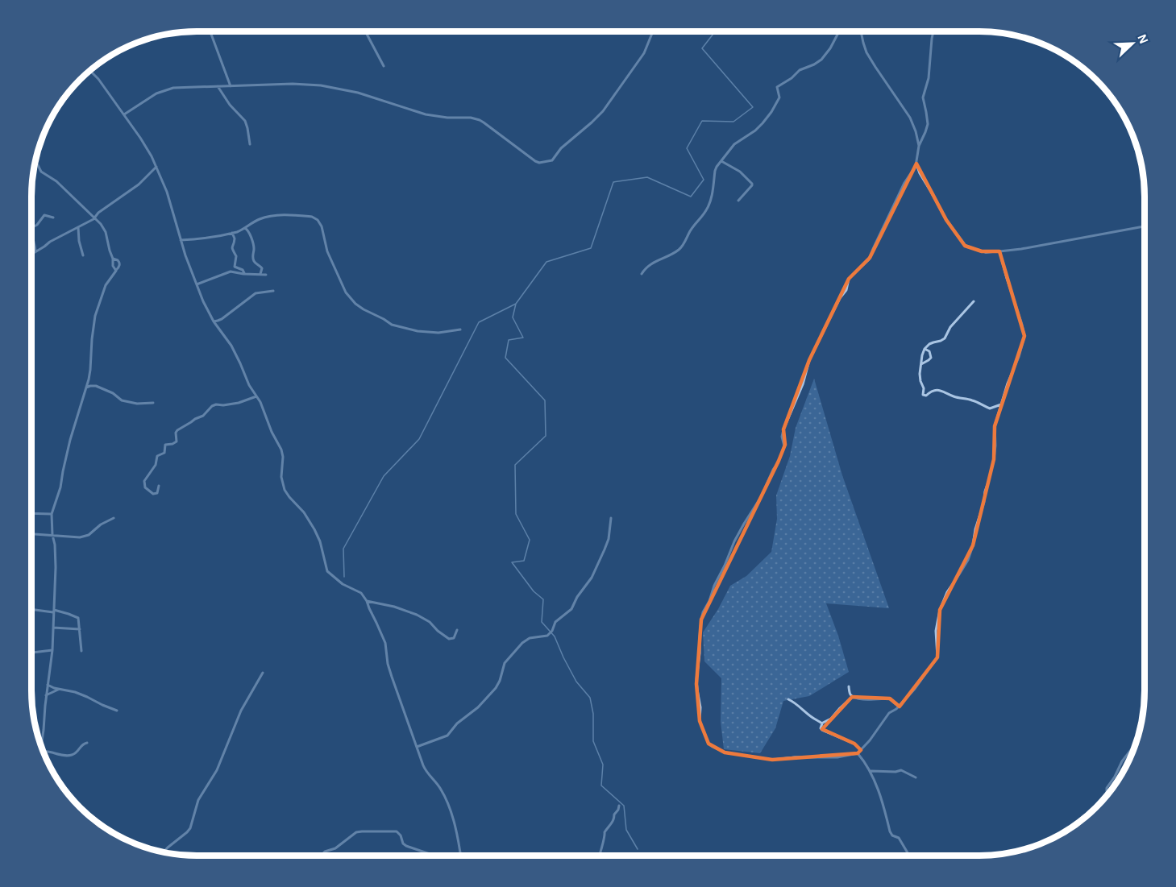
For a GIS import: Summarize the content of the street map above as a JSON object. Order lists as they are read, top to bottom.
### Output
{
  "north": "top right"
}
